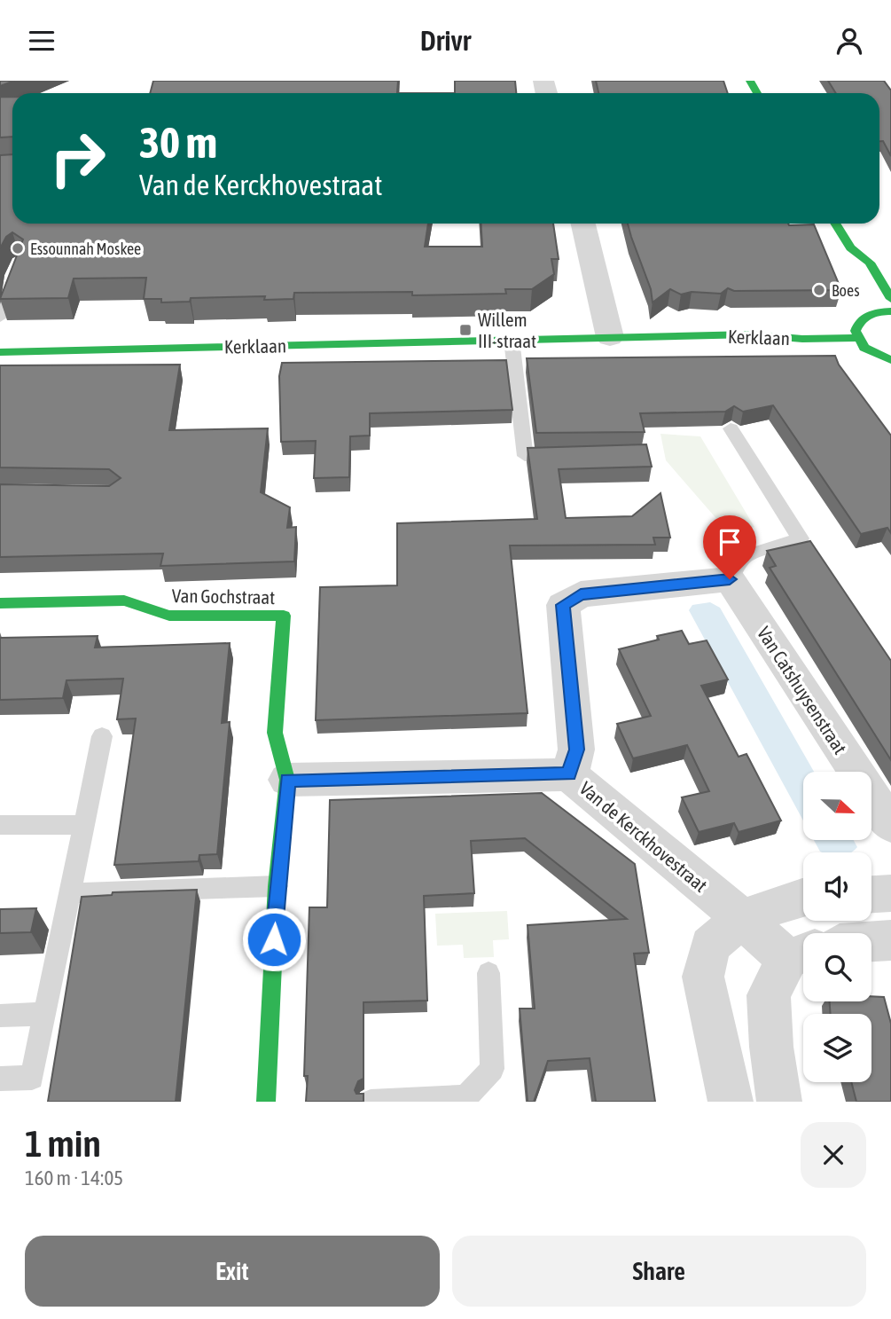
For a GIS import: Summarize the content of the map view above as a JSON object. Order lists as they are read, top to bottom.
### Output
{
  "streets": {
    "street": [
      "Kerklaan",
      "Van Gochstraat",
      "Van Catshuysenstraat",
      "Van de Kerckhovestraat"
    ]
  },
  "crossings": [
    ["Van Gochstraat", "Van de Kerckhovestraat"]
  ],
  "places": {
    "other": ["Essounnah Moskee", "Boes"],
    "transit": ["Willem III-straat"]
  },
  "north": "right",
  "page": {
    "header": "Drivr",
    "turn": ["30 m", "Van de Kerckhovestraat"],
    "heading": ["1 min", "160 m · 14:05"],
    "buttons": ["Exit", "Share"]
  }
}
